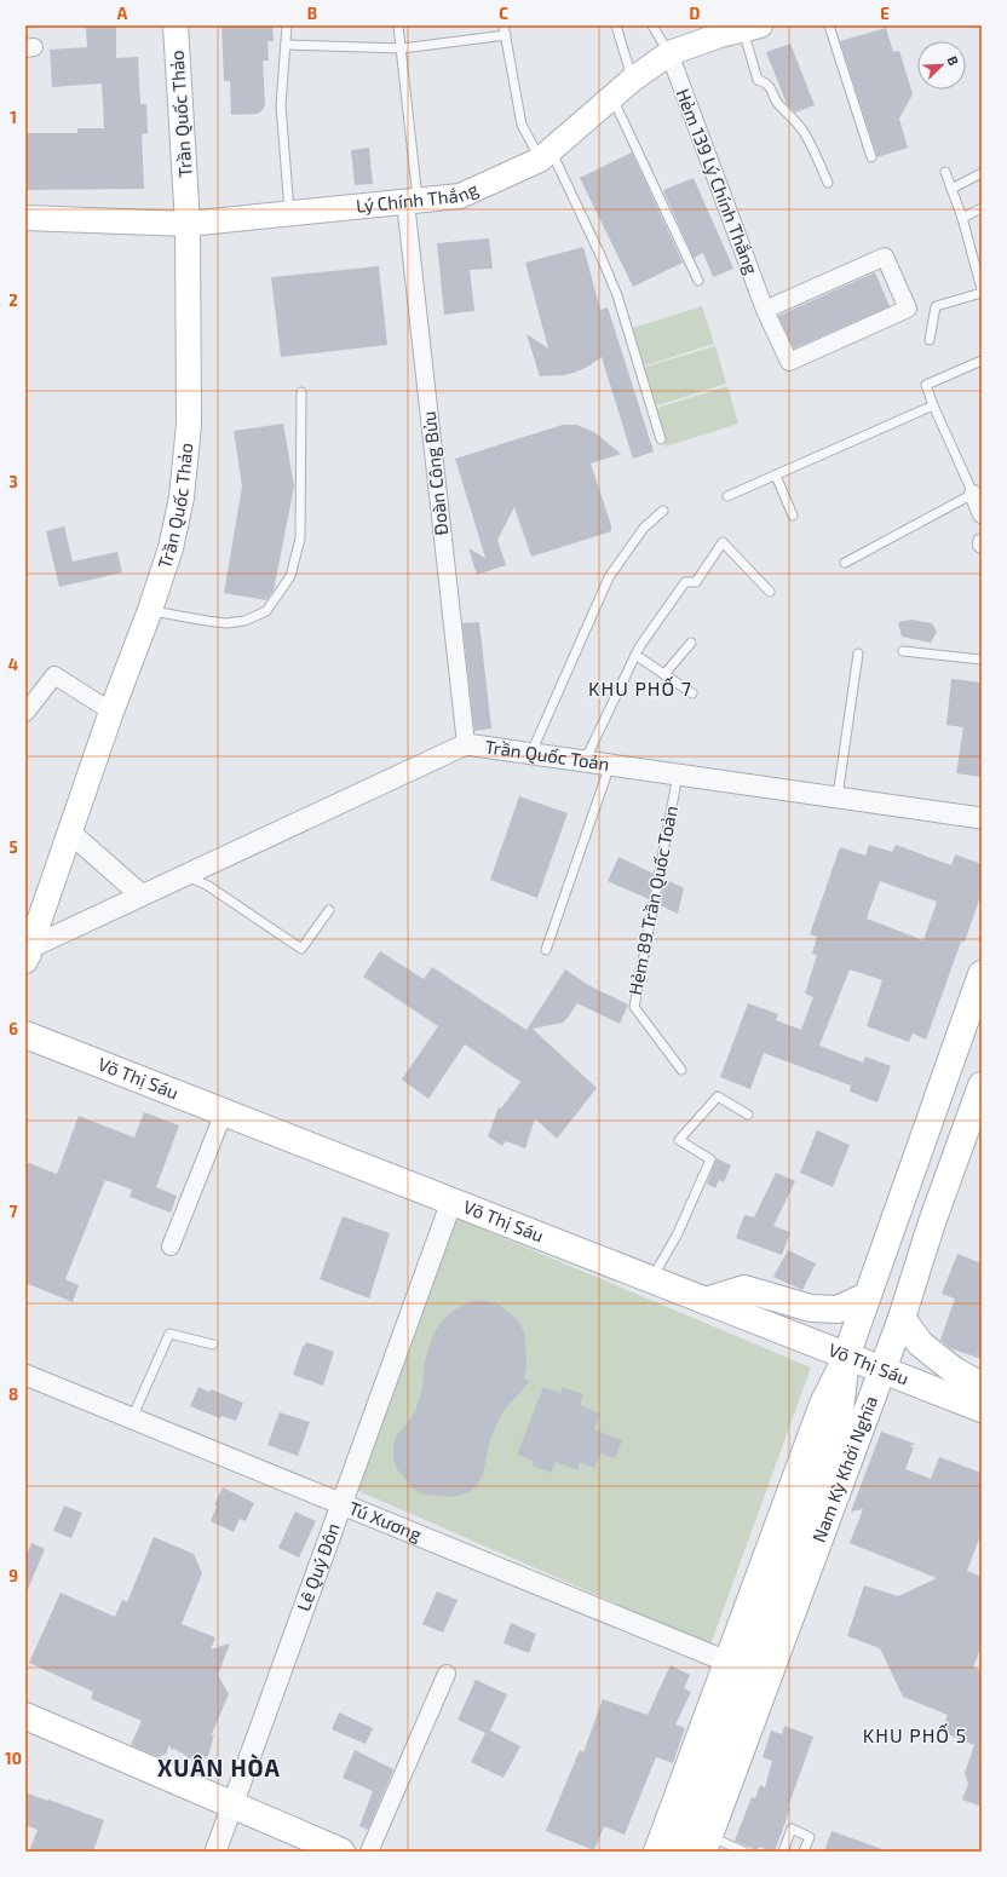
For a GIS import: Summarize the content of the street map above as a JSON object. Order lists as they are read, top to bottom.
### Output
{
  "streets": {
    "main road": [
      "Trần Quốc Thảo",
      "Lý Chính Thắng",
      "Võ Thị Sáu",
      "Nam Kỳ Khởi Nghĩa"
    ],
    "street": [
      "Hẻm 139 Lý Chính Thắng",
      "Đoàn Công Bửu",
      "Trần Quốc Toản",
      "Tú Xương",
      "Lê Quý Đôn"
    ],
    "lane": ["Hẻm 89 Trần Quốc Toản"]
  },
  "crossings": [
    ["Trần Quốc Thảo", "Lý Chính Thắng"],
    ["Trần Quốc Thảo", "Trần Quốc Toản"],
    ["Hẻm 139 Lý Chính Thắng", "Lý Chính Thắng"],
    ["Lý Chính Thắng", "Đoàn Công Bửu"],
    ["Đoàn Công Bửu", "Trần Quốc Toản"],
    ["Trần Quốc Toản", "Hẻm 89 Trần Quốc Toản"],
    ["Võ Thị Sáu", "Nam Kỳ Khởi Nghĩa"],
    ["Võ Thị Sáu", "Lê Quý Đôn"],
    ["Nam Kỳ Khởi Nghĩa", "Tú Xương"],
    ["Tú Xương", "Lê Quý Đôn"]
  ],
  "districts": ["KHU PHỐ 7", "KHU PHỐ 5", "XUÂN HÒA"],
  "north": "top right",
  "grid": {
    "columns": [
      "A",
      "B",
      "C",
      "D",
      "E"
    ],
    "rows": [
      "1",
      "2",
      "3",
      "4",
      "5",
      "6",
      "7",
      "8",
      "9",
      "10"
    ]
  }
}
